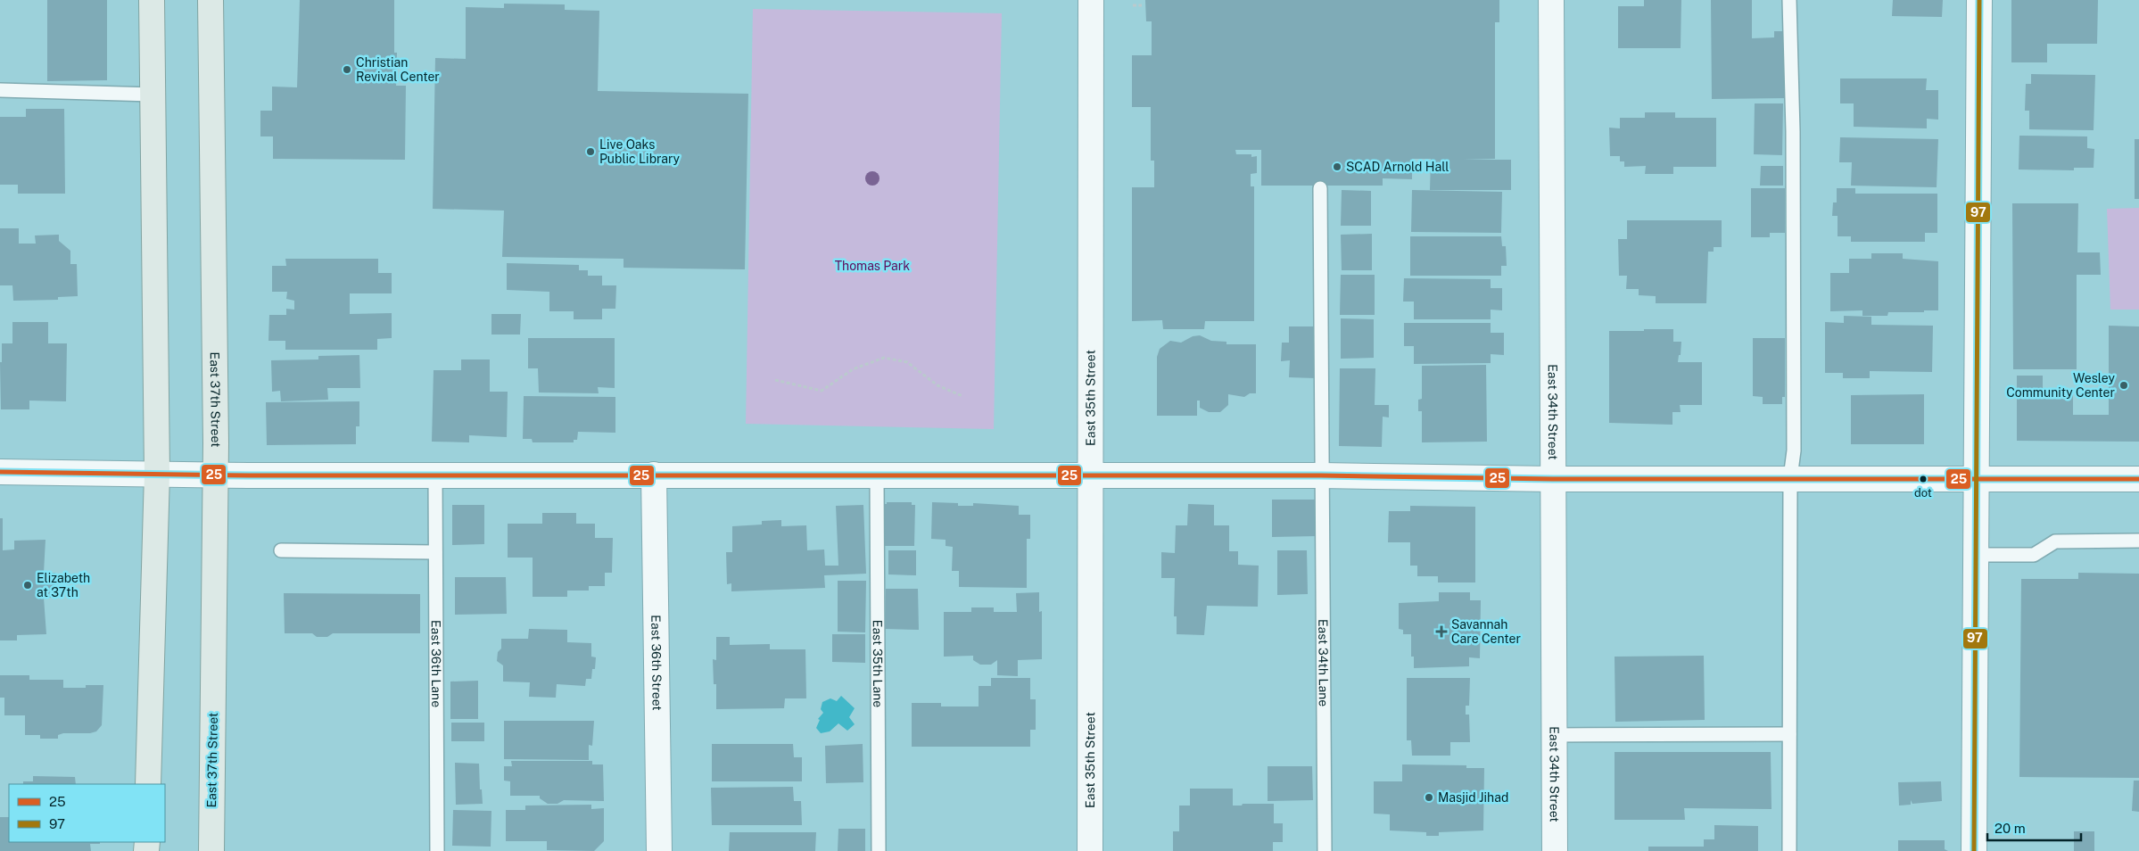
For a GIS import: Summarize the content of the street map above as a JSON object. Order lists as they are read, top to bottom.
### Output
{
  "streets": {
    "main road": ["East 37th Street"],
    "street": ["East 35th Street", "East 34th Street", "East 36th Street"],
    "lane": ["East 36th Lane", "East 35th Lane", "East 34th Lane"]
  },
  "parks": ["Thomas Park"],
  "places": {
    "other": [
      "Christian Revival Center",
      "Live Oaks Public Library",
      "SCAD Arnold Hall",
      "Wesley Community Center",
      "dot",
      "Elizabeth at 37th",
      "Masjid Jihad"
    ],
    "health": ["Savannah Care Center"]
  },
  "lines": ["transit line 97", "transit line 25"],
  "legend": ["25", "97"],
  "scale_bar": "20 m"
}
